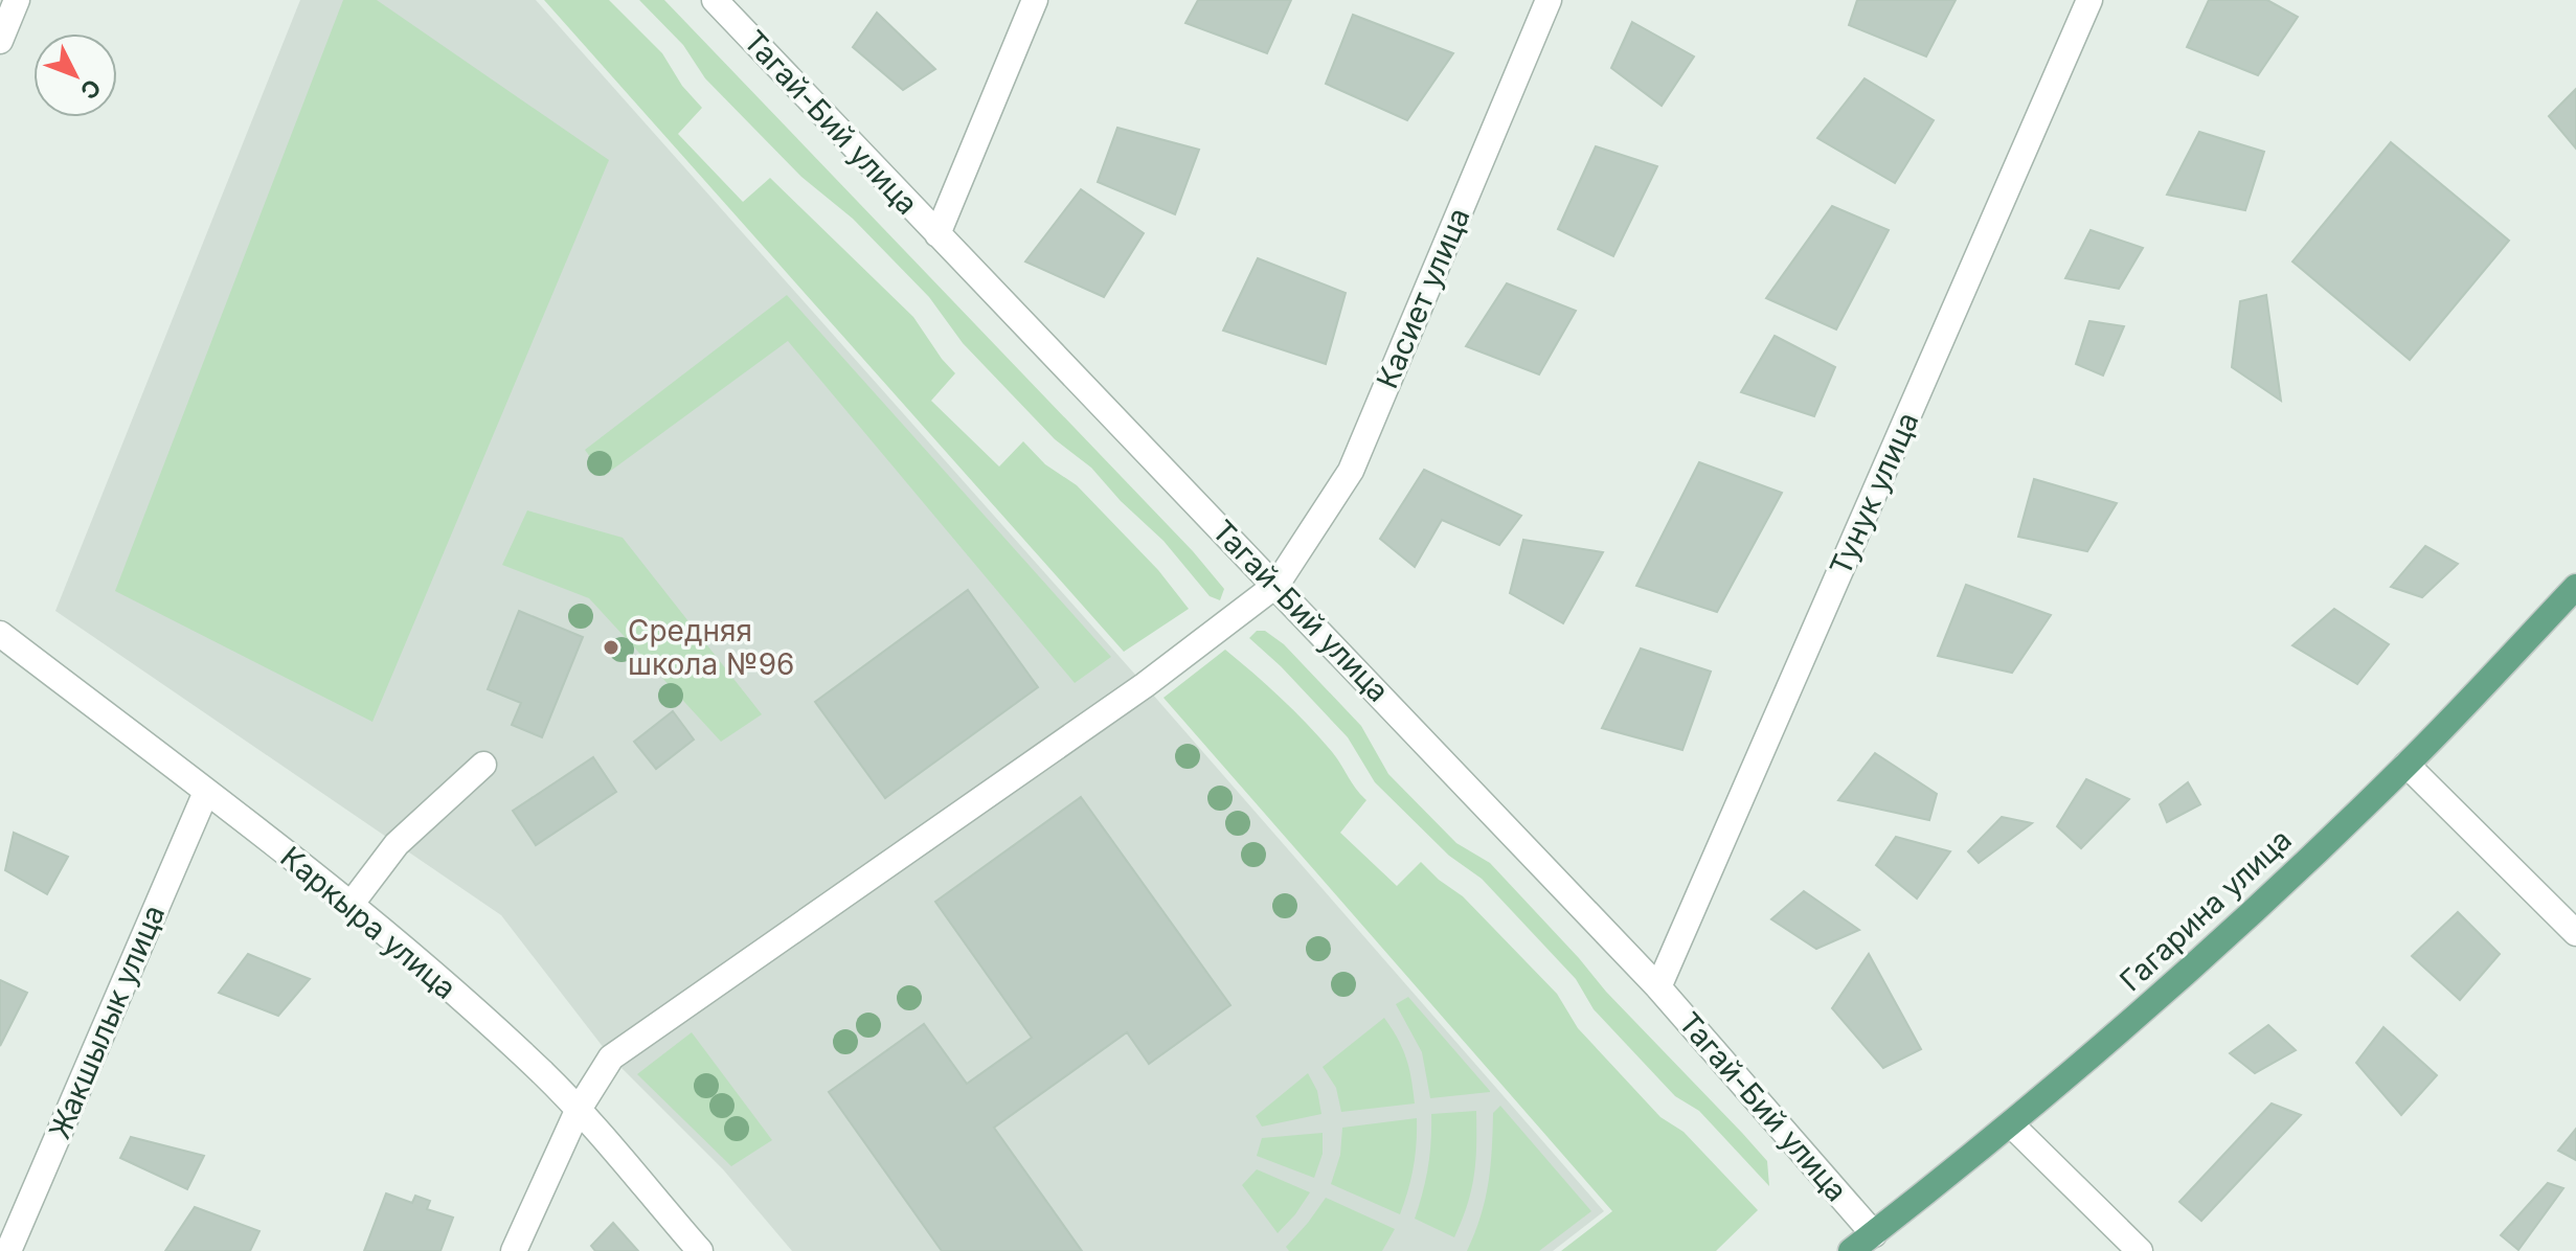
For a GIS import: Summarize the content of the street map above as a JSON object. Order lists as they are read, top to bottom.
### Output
{
  "streets": {
    "main road": ["Гагарина улица"],
    "street": [
      "Тагай-Бий улица",
      "Касиет улица",
      "Тунук улица",
      "Каркыра улица",
      "Жакшылык улица"
    ]
  },
  "crossings": [
    ["Тагай-Бий улица", "Касиет улица"],
    ["Тагай-Бий улица", "Тунук улица"],
    ["Тагай-Бий улица", "Гагарина улица"],
    ["Касиет улица", "Каркыра улица"],
    ["Каркыра улица", "Жакшылык улица"]
  ],
  "places": ["Средняя школа №96"],
  "north": "bottom right"
}
